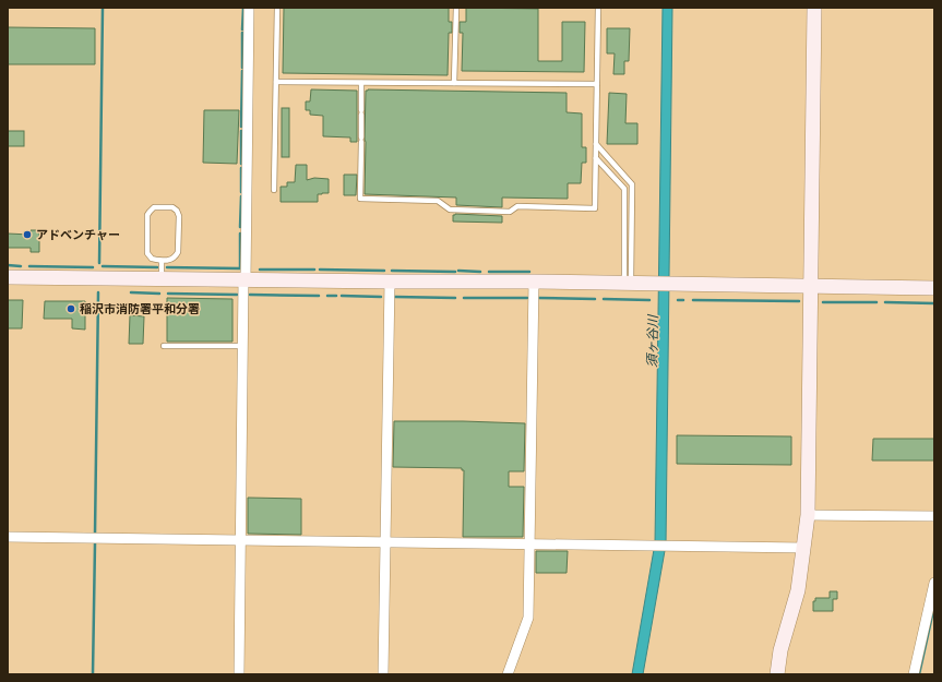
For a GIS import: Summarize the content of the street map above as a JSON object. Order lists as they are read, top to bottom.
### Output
{
  "water": ["須ヶ谷川"],
  "places": ["アドベンチャー", "稲沢市消防署平和分署"]
}
